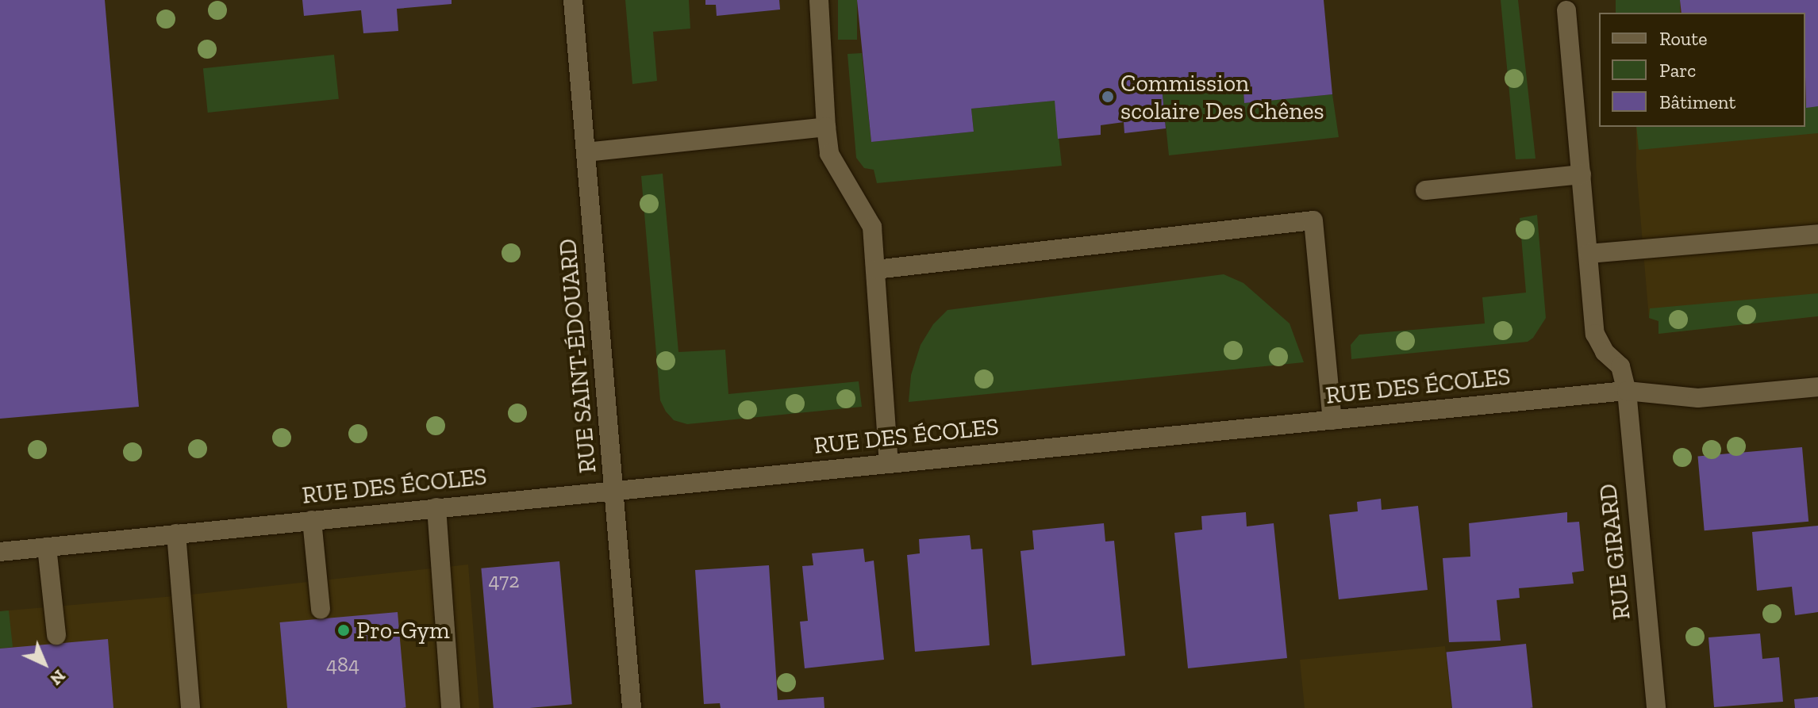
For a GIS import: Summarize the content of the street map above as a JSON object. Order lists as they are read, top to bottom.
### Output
{
  "streets": {
    "street": ["RUE SAINT-ÉDOUARD", "RUE DES ÉCOLES", "RUE GIRARD"]
  },
  "crossings": [
    ["RUE SAINT-ÉDOUARD", "RUE DES ÉCOLES"],
    ["RUE DES ÉCOLES", "RUE GIRARD"]
  ],
  "places": ["Commission scolaire Des Chênes", "Pro-Gym"],
  "house_numbers": ["472", "484"],
  "legend": ["Route", "Parc", "Bâtiment"],
  "north": "bottom right"
}
